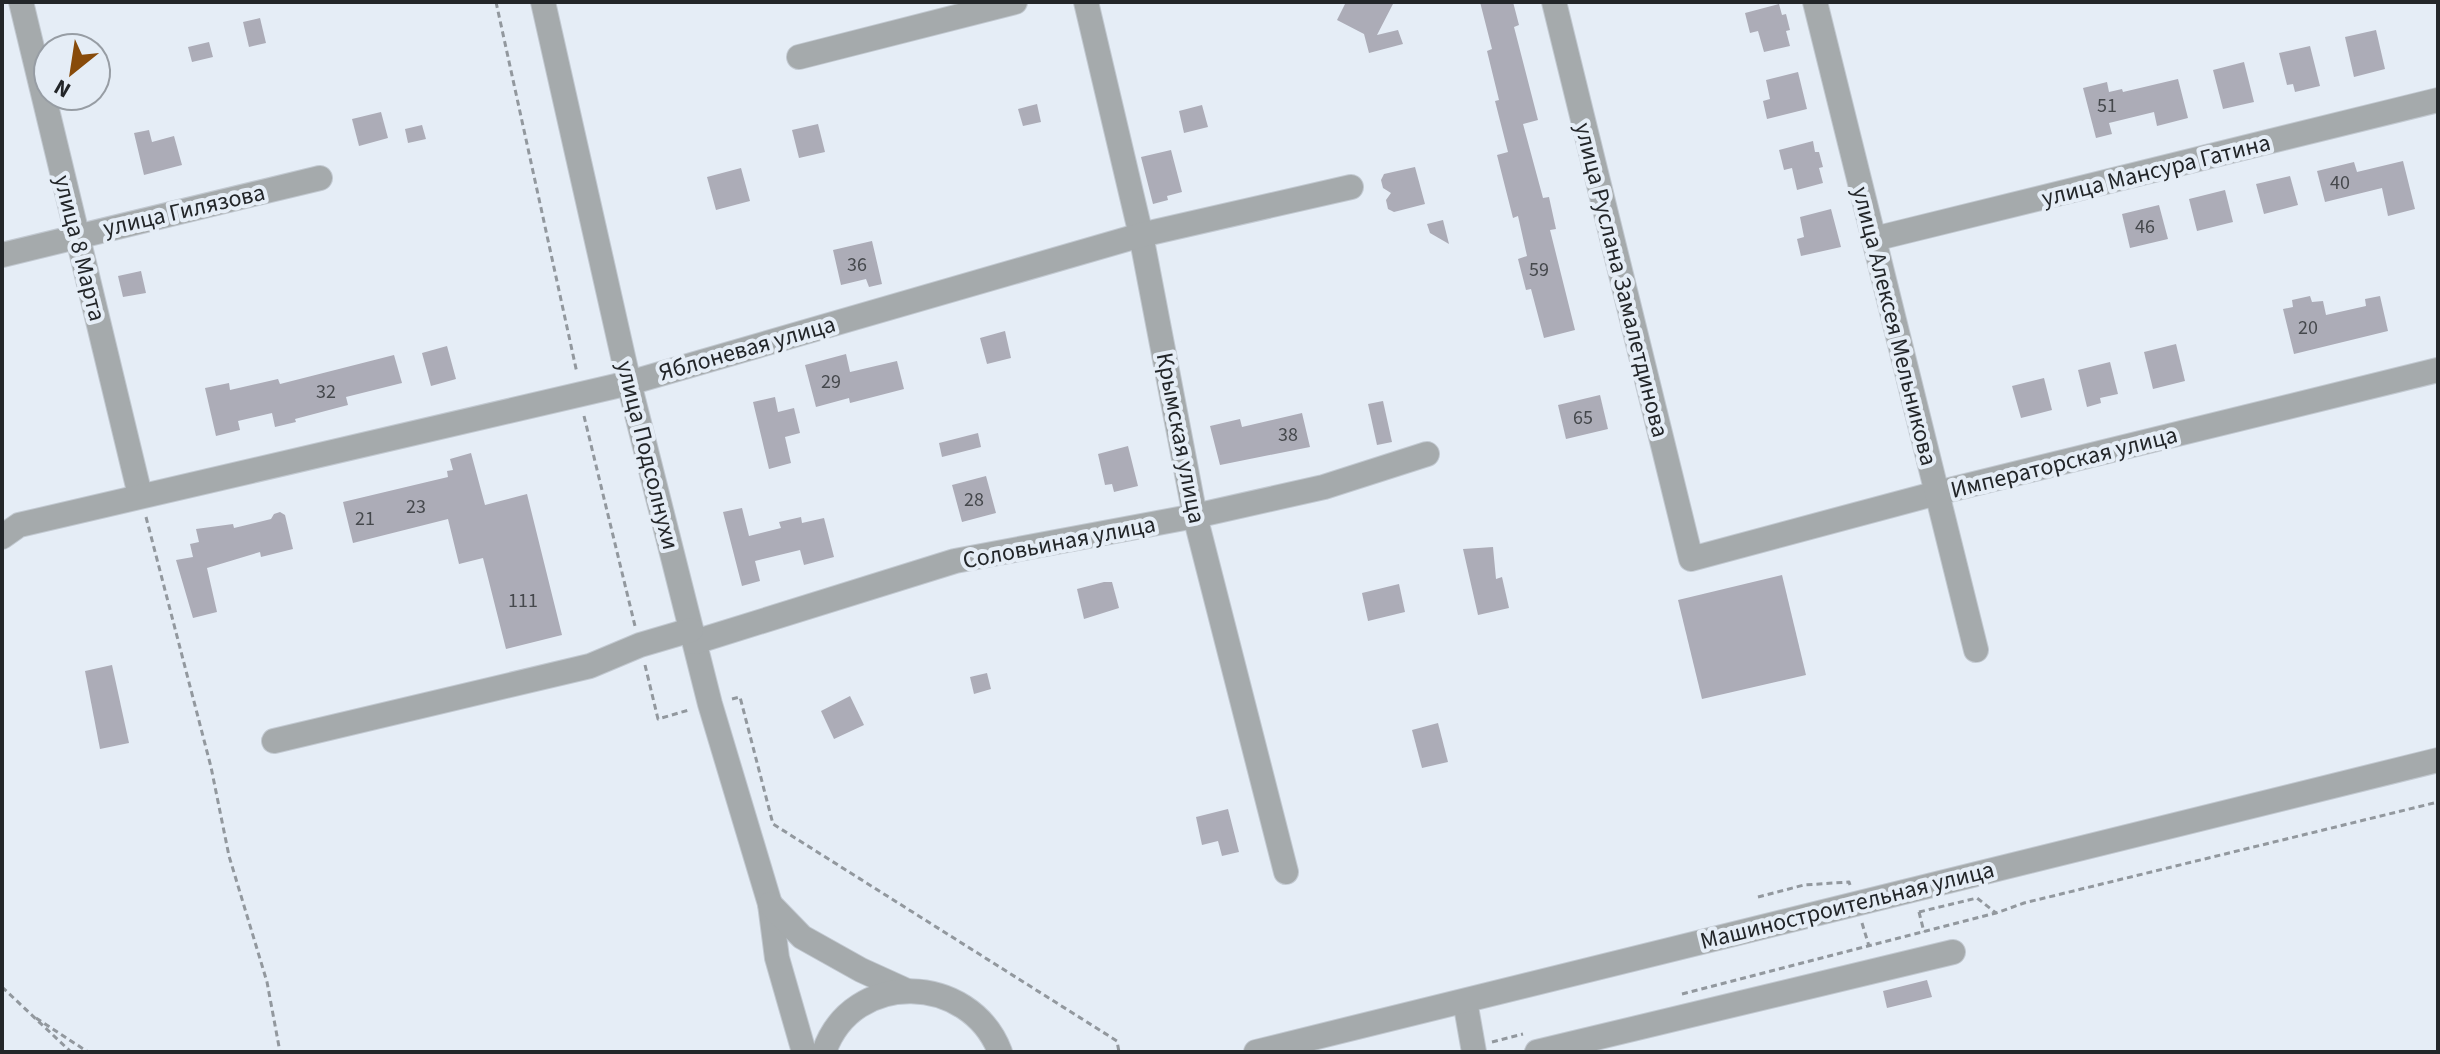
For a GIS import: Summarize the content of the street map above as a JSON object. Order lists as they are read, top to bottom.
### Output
{
  "streets": {
    "street": [
      "улица Мансура Гатина",
      "улица Гилязова",
      "улица 8 Марта",
      "улица Руслана Замалетдинова",
      "улица Алексея Мельникова",
      "Яблоневая улица",
      "Крымская улица",
      "улица Подсолнухи",
      "Императорская улица",
      "Соловьиная улица",
      "Машиностроительная улица"
    ]
  },
  "crossings": [
    ["улица Мансура Гатина", "улица Алексея Мельникова"],
    ["улица Гилязова", "улица 8 Марта"],
    ["улица 8 Марта", "Яблоневая улица"],
    ["улица Руслана Замалетдинова", "Императорская улица"],
    ["улица Алексея Мельникова", "Императорская улица"],
    ["Яблоневая улица", "Крымская улица"],
    ["Яблоневая улица", "улица Подсолнухи"],
    ["Крымская улица", "Соловьиная улица"],
    ["улица Подсолнухи", "Соловьиная улица"]
  ],
  "house_numbers": [
    "51",
    "40",
    "46",
    "36",
    "59",
    "20",
    "29",
    "32",
    "65",
    "38",
    "28",
    "23",
    "21",
    "111"
  ],
  "north": "bottom left"
}
